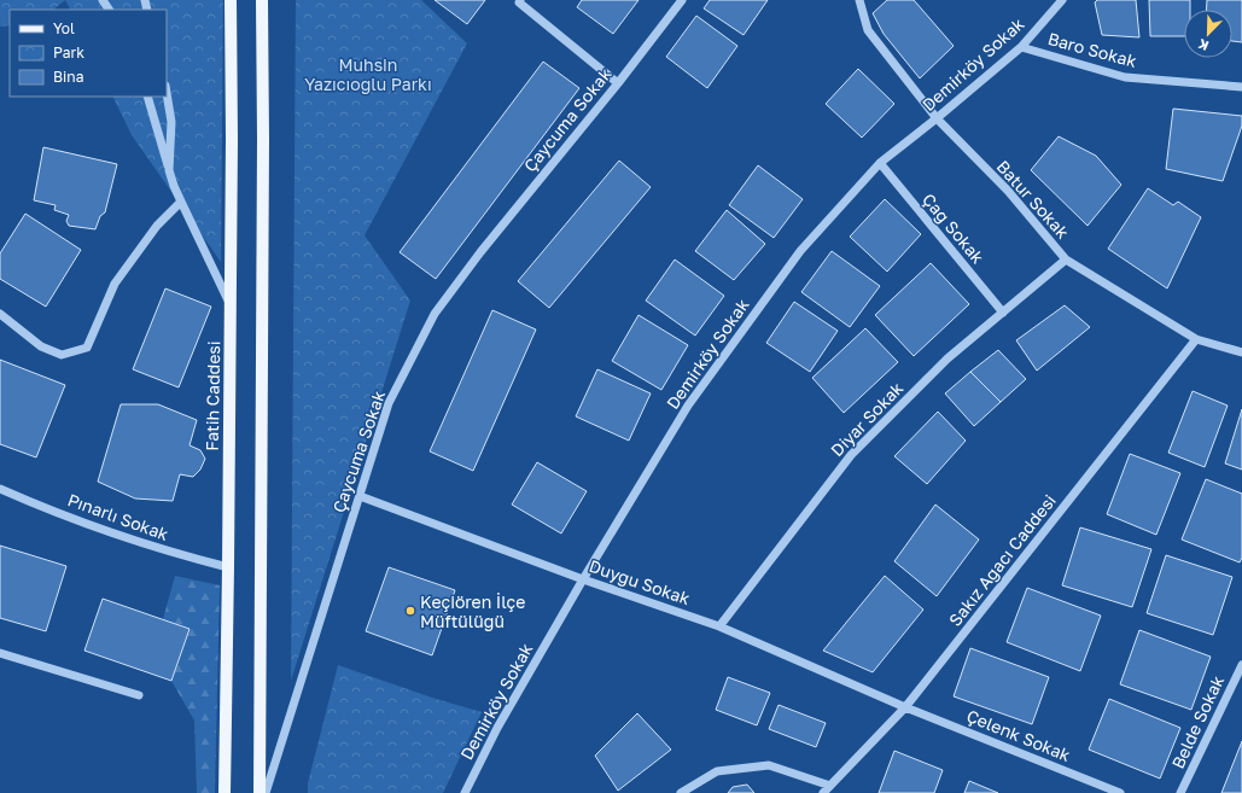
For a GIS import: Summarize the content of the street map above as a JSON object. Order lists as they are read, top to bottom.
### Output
{
  "streets": {
    "main road": ["Fatih Caddesi"],
    "street": [
      "Baro Sokak",
      "Demirköy Sokak",
      "Çaycuma Sokak",
      "Batur Sokak",
      "Çağ Sokak",
      "Diyar Sokak",
      "Pınarlı Sokak",
      "Sakız Ağacı Caddesi",
      "Duygu Sokak",
      "Belde Sokak",
      "Çelenk Sokak"
    ]
  },
  "crossings": [
    ["Baro Sokak", "Demirköy Sokak"],
    ["Demirköy Sokak", "Batur Sokak"],
    ["Demirköy Sokak", "Çağ Sokak"],
    ["Demirköy Sokak", "Duygu Sokak"],
    ["Çaycuma Sokak", "Duygu Sokak"],
    ["Batur Sokak", "Diyar Sokak"],
    ["Batur Sokak", "Sakız Ağacı Caddesi"],
    ["Çağ Sokak", "Diyar Sokak"],
    ["Fatih Caddesi", "Pınarlı Sokak"],
    ["Diyar Sokak", "Duygu Sokak"],
    ["Sakız Ağacı Caddesi", "Duygu Sokak"],
    ["Sakız Ağacı Caddesi", "Çelenk Sokak"],
    ["Duygu Sokak", "Çelenk Sokak"]
  ],
  "parks": ["Muhsin Yazıcıoğlu Parkı"],
  "places": ["Keçiören İlçe Müftülüğü"],
  "legend": ["Yol", "Park", "Bina"],
  "north": "bottom left"
}
